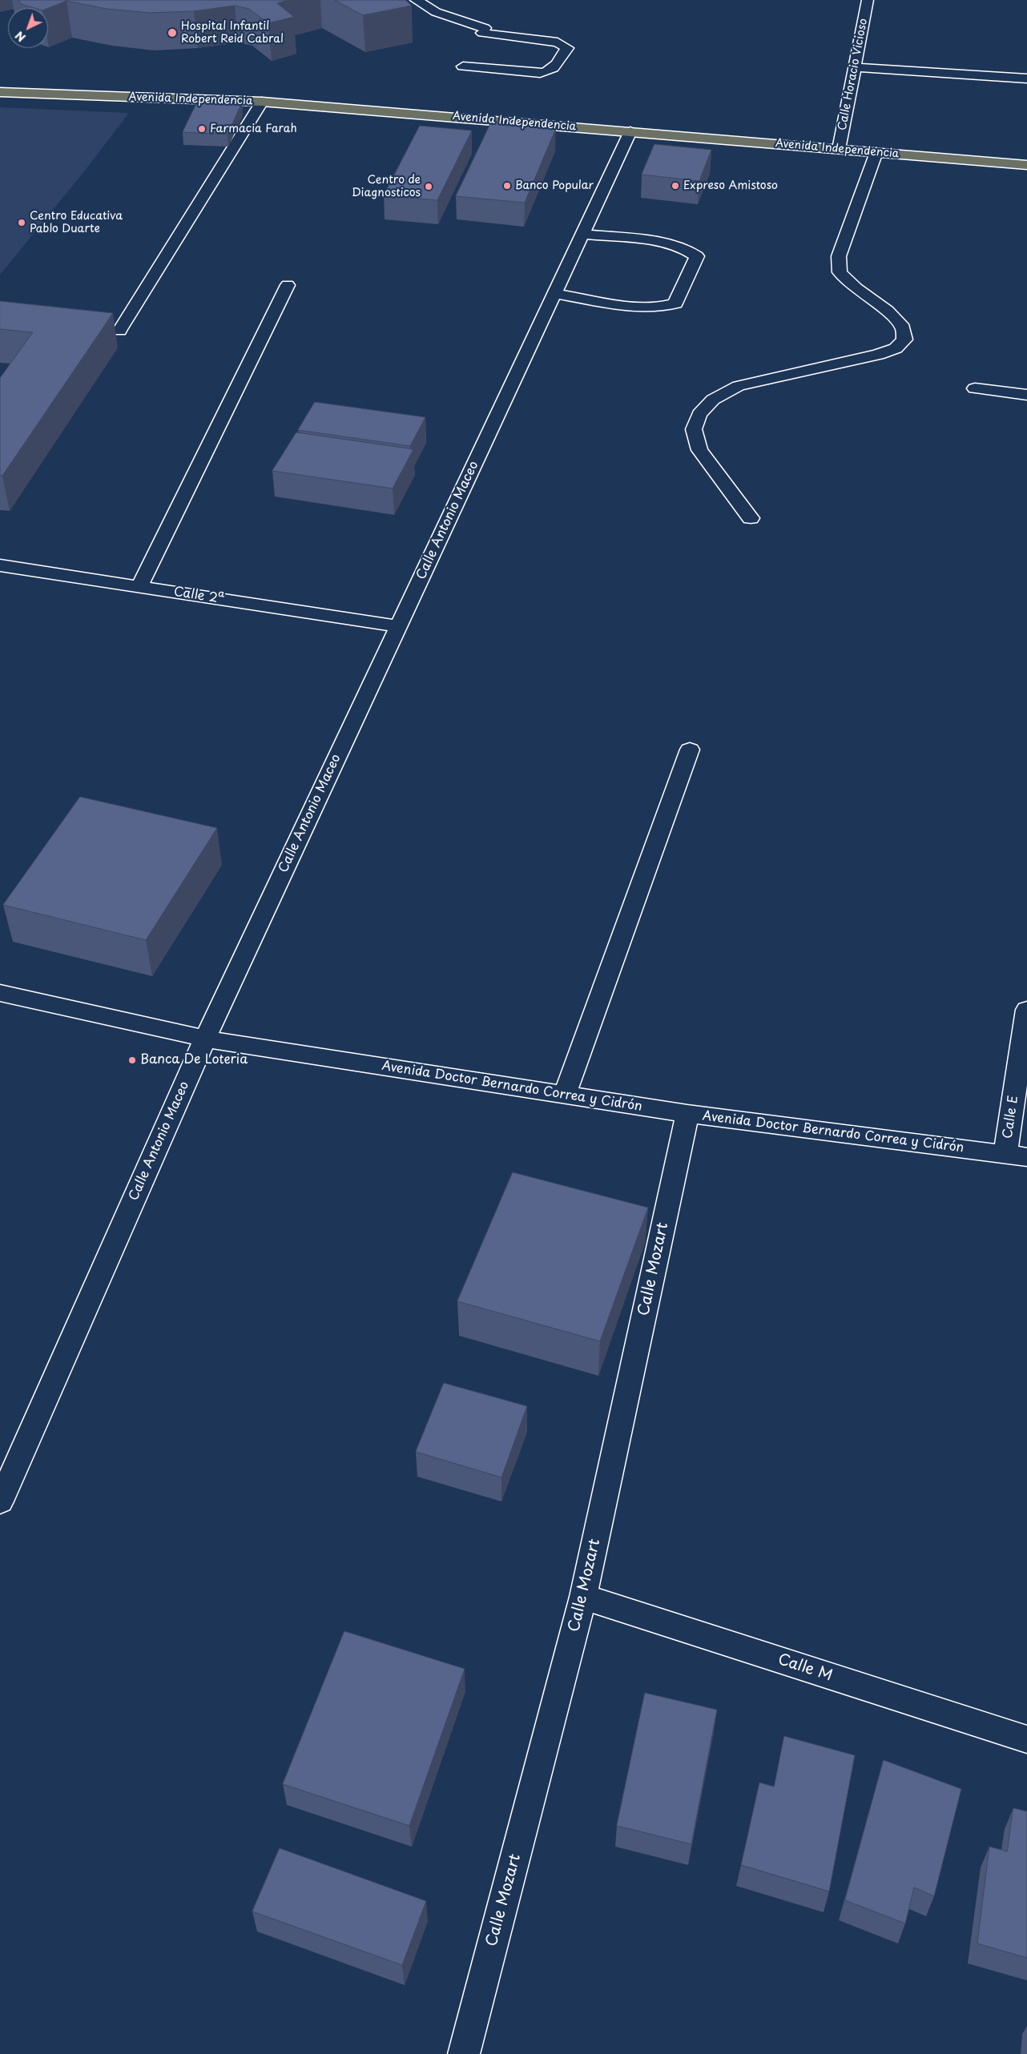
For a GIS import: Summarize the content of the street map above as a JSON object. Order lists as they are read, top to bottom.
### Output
{
  "streets": {
    "main road": ["Avenida Independencia"],
    "street": [
      "Calle Horacio Vicioso",
      "Calle Antonio Maceo",
      "Calle 2ª",
      "Avenida Doctor Bernardo Correa y Cidrón",
      "Calle E",
      "Calle Mozart",
      "Calle M"
    ]
  },
  "crossings": [
    ["Calle Horacio Vicioso", "Avenida Independencia"],
    ["Avenida Independencia", "Calle Antonio Maceo"],
    ["Calle Antonio Maceo", "Calle 2ª"],
    ["Calle Antonio Maceo", "Avenida Doctor Bernardo Correa y Cidrón"],
    ["Avenida Doctor Bernardo Correa y Cidrón", "Calle E"],
    ["Avenida Doctor Bernardo Correa y Cidrón", "Calle Mozart"],
    ["Calle Mozart", "Calle M"]
  ],
  "places": [
    "Hospital Infantil Robert Reid Cabral",
    "Farmacia Farah",
    "Banco Popular",
    "Expreso Amistoso",
    "Centro de Diagnosticos",
    "Centro Educativa Pablo Duarte",
    "Banca De Loteria"
  ],
  "north": "bottom left"
}
